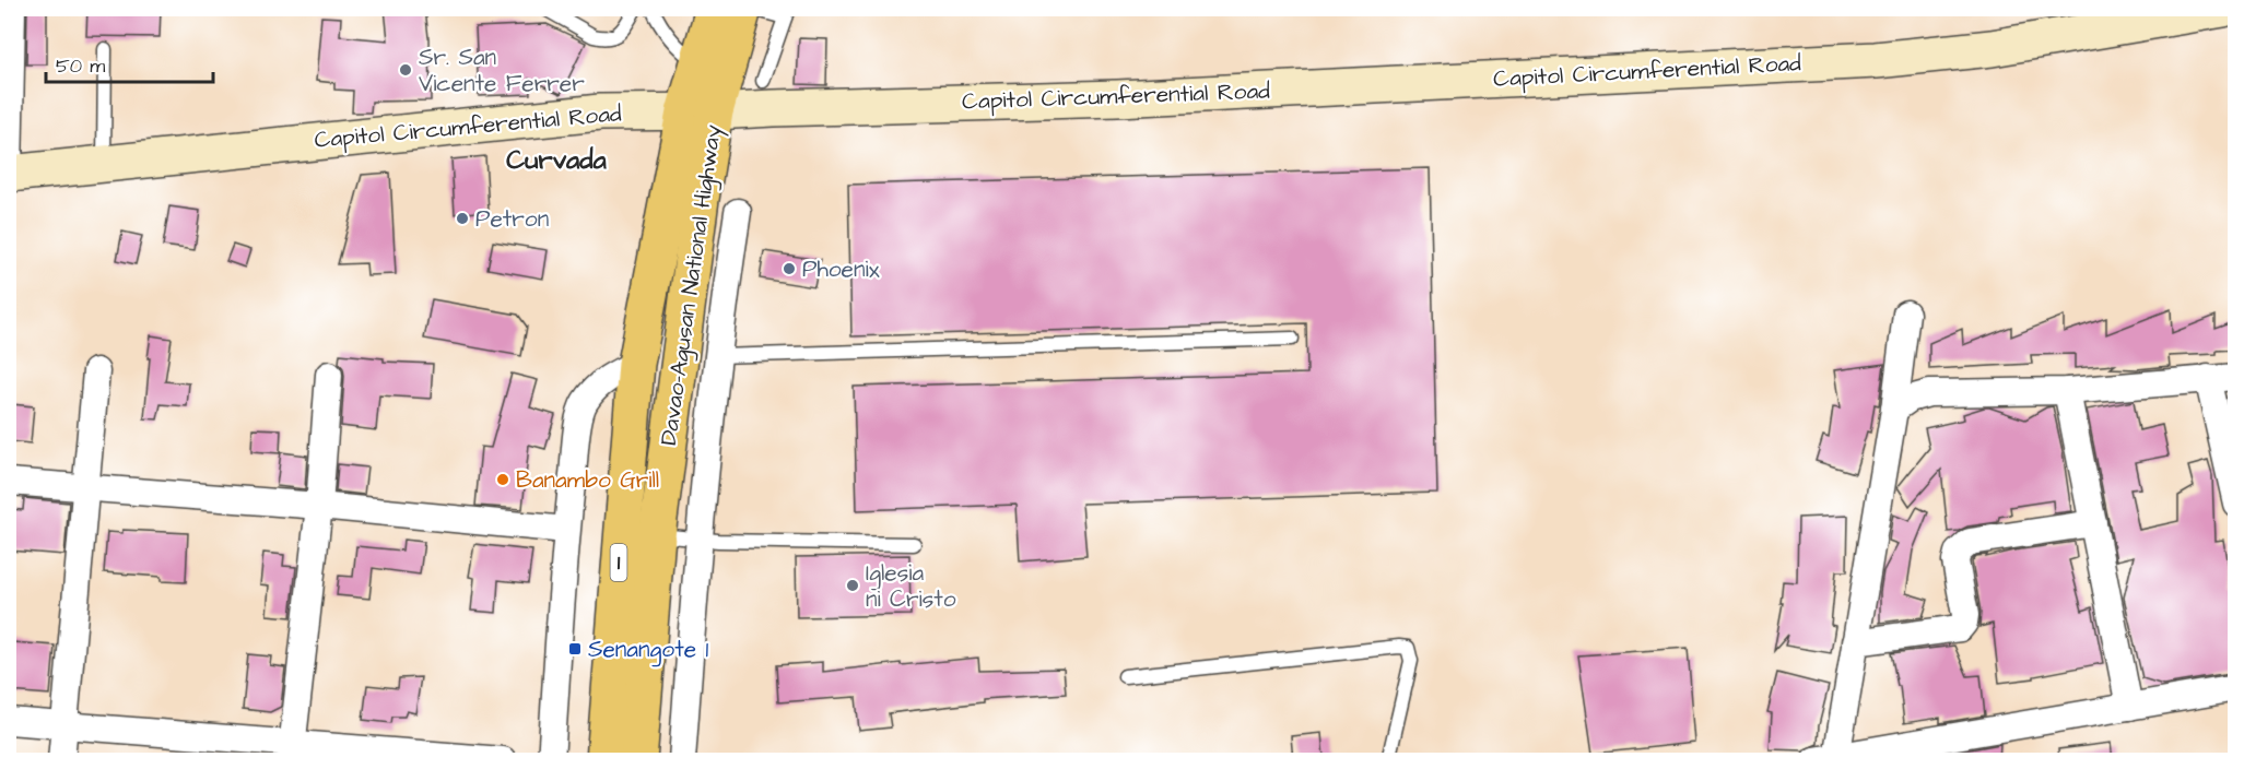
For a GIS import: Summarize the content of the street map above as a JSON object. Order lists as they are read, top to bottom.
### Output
{
  "streets": {
    "highway": ["Davao-Agusan National Highway", "1"],
    "main road": ["Capitol Circumferential Road"]
  },
  "crossings": [
    ["Capitol Circumferential Road", "Davao-Agusan National Highway"]
  ],
  "districts": ["Curvada"],
  "places": {
    "other": [
      "Sr. San Vicente Ferrer",
      "Petron",
      "Phoenix",
      "Banambo Grill",
      "Iglesia ni Cristo"
    ],
    "transit": ["Senangote 1"]
  },
  "scale_bar": "50 m"
}
